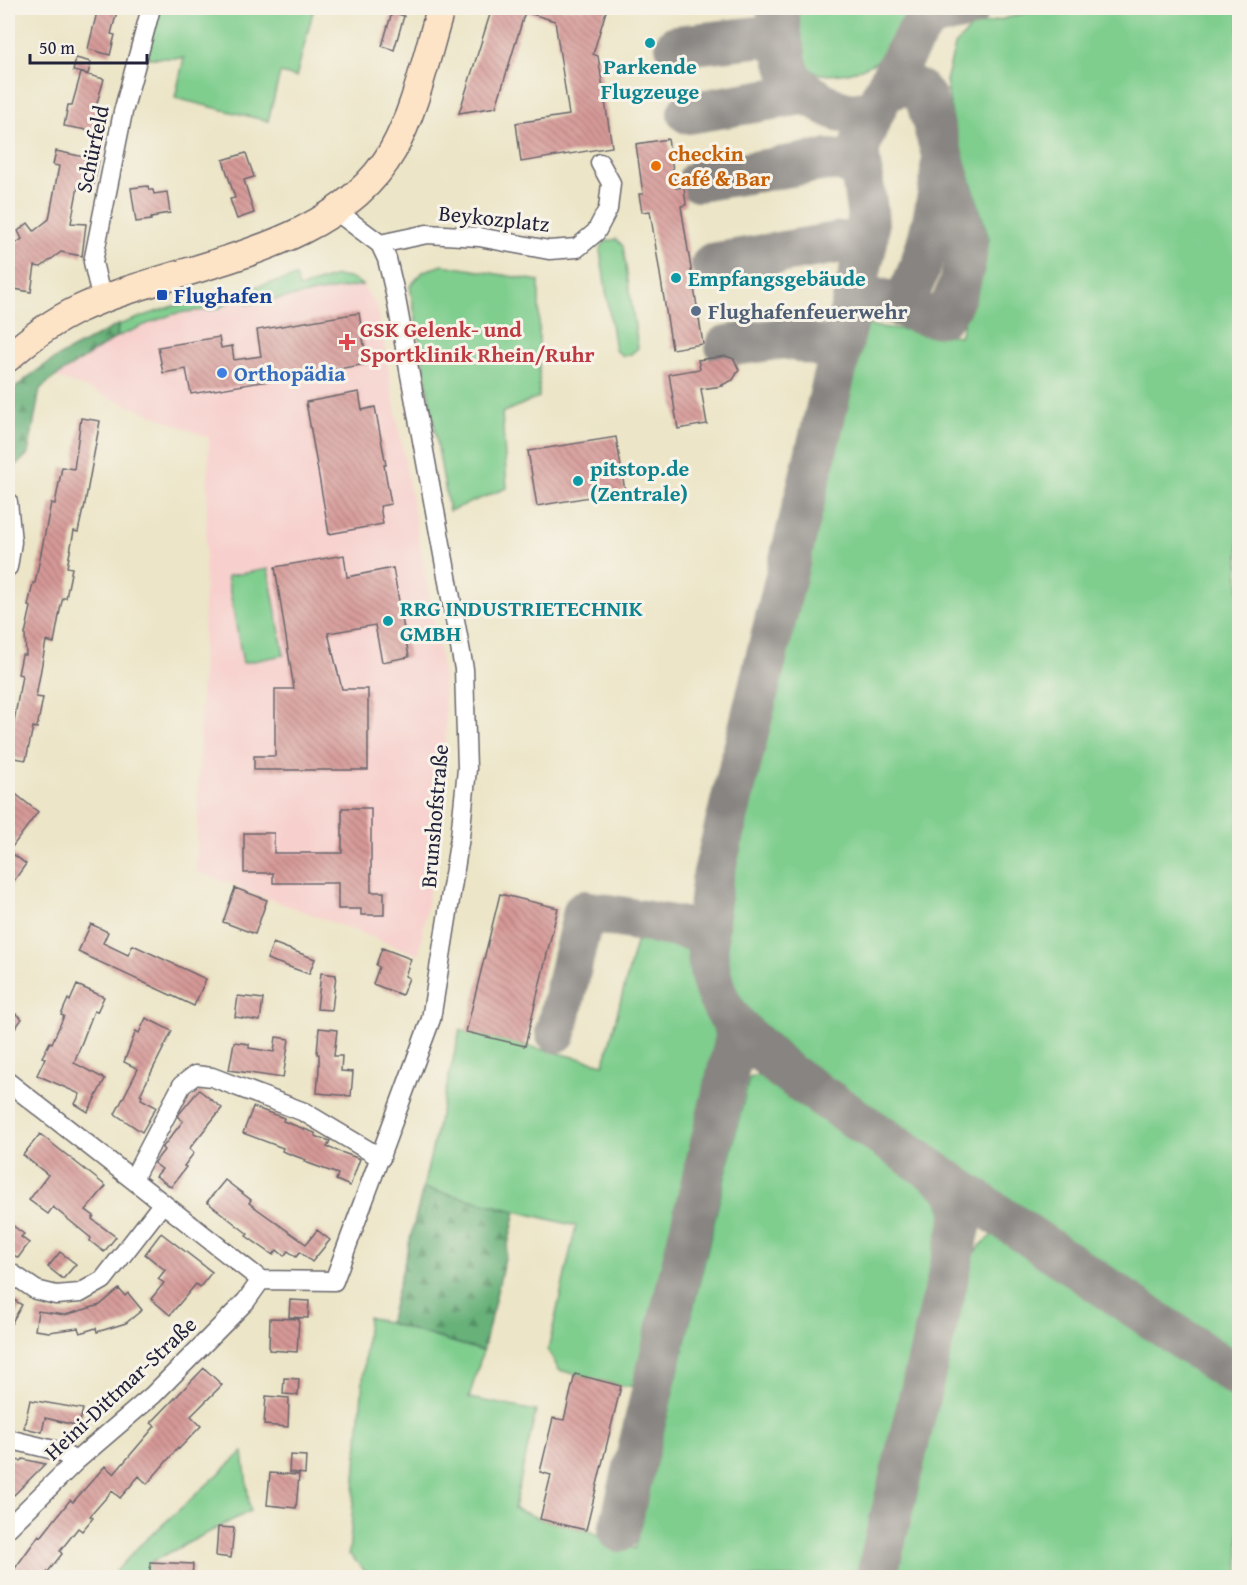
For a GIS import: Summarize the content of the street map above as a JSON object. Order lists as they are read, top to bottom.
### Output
{
  "streets": {
    "street": [
      "Schürfeld",
      "Beykozplatz",
      "Brunshofstraße",
      "Heini-Dittmar-Straße"
    ]
  },
  "crossings": [
    ["Beykozplatz", "Brunshofstraße"],
    ["Brunshofstraße", "Heini-Dittmar-Straße"]
  ],
  "places": {
    "other": [
      "Parkende Flugzeuge",
      "checkin Café & Bar",
      "Empfangsgebäude",
      "Flughafenfeuerwehr",
      "Orthopädia",
      "pitstop.de (Zentrale)",
      "RRG INDUSTRIETECHNIK GMBH"
    ],
    "transit": ["Flughafen"],
    "health": ["GSK Gelenk- und Sportklinik Rhein/Ruhr"]
  },
  "scale_bar": "50 m"
}
